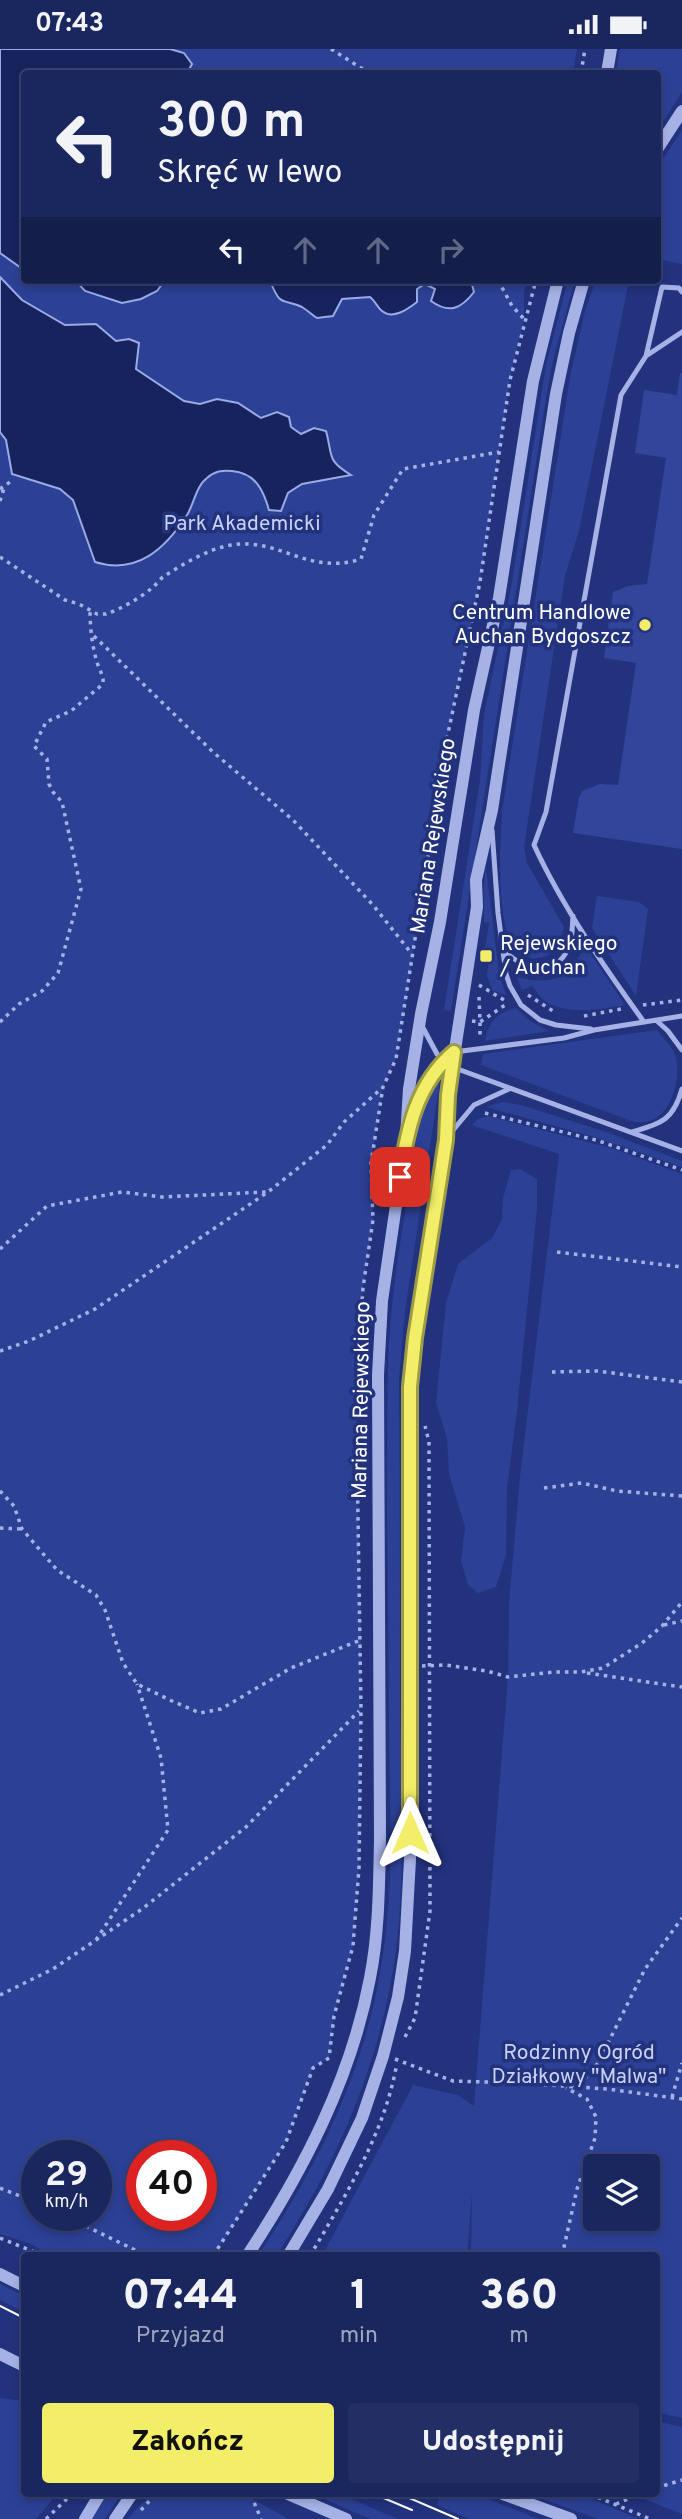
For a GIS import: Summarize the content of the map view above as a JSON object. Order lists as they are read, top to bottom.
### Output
{
  "streets": {
    "street": ["Mariana Rejewskiego"]
  },
  "parks": ["Park Akademicki", "Rodzinny Ogród Działkowy \"Malwa\""],
  "places": {
    "other": ["Centrum Handlowe Auchan Bydgoszcz"],
    "transit": ["Rejewskiego / Auchan"]
  },
  "page": {
    "status": "07:43",
    "turn": ["300 m", "Skręć w lewo"],
    "speed": "29 km/h",
    "limit": "40",
    "eta": [
      "07:44",
      "Przyjazd",
      "1",
      "min",
      "360",
      "m"
    ],
    "buttons": ["Zakończ", "Udostępnij"]
  }
}
